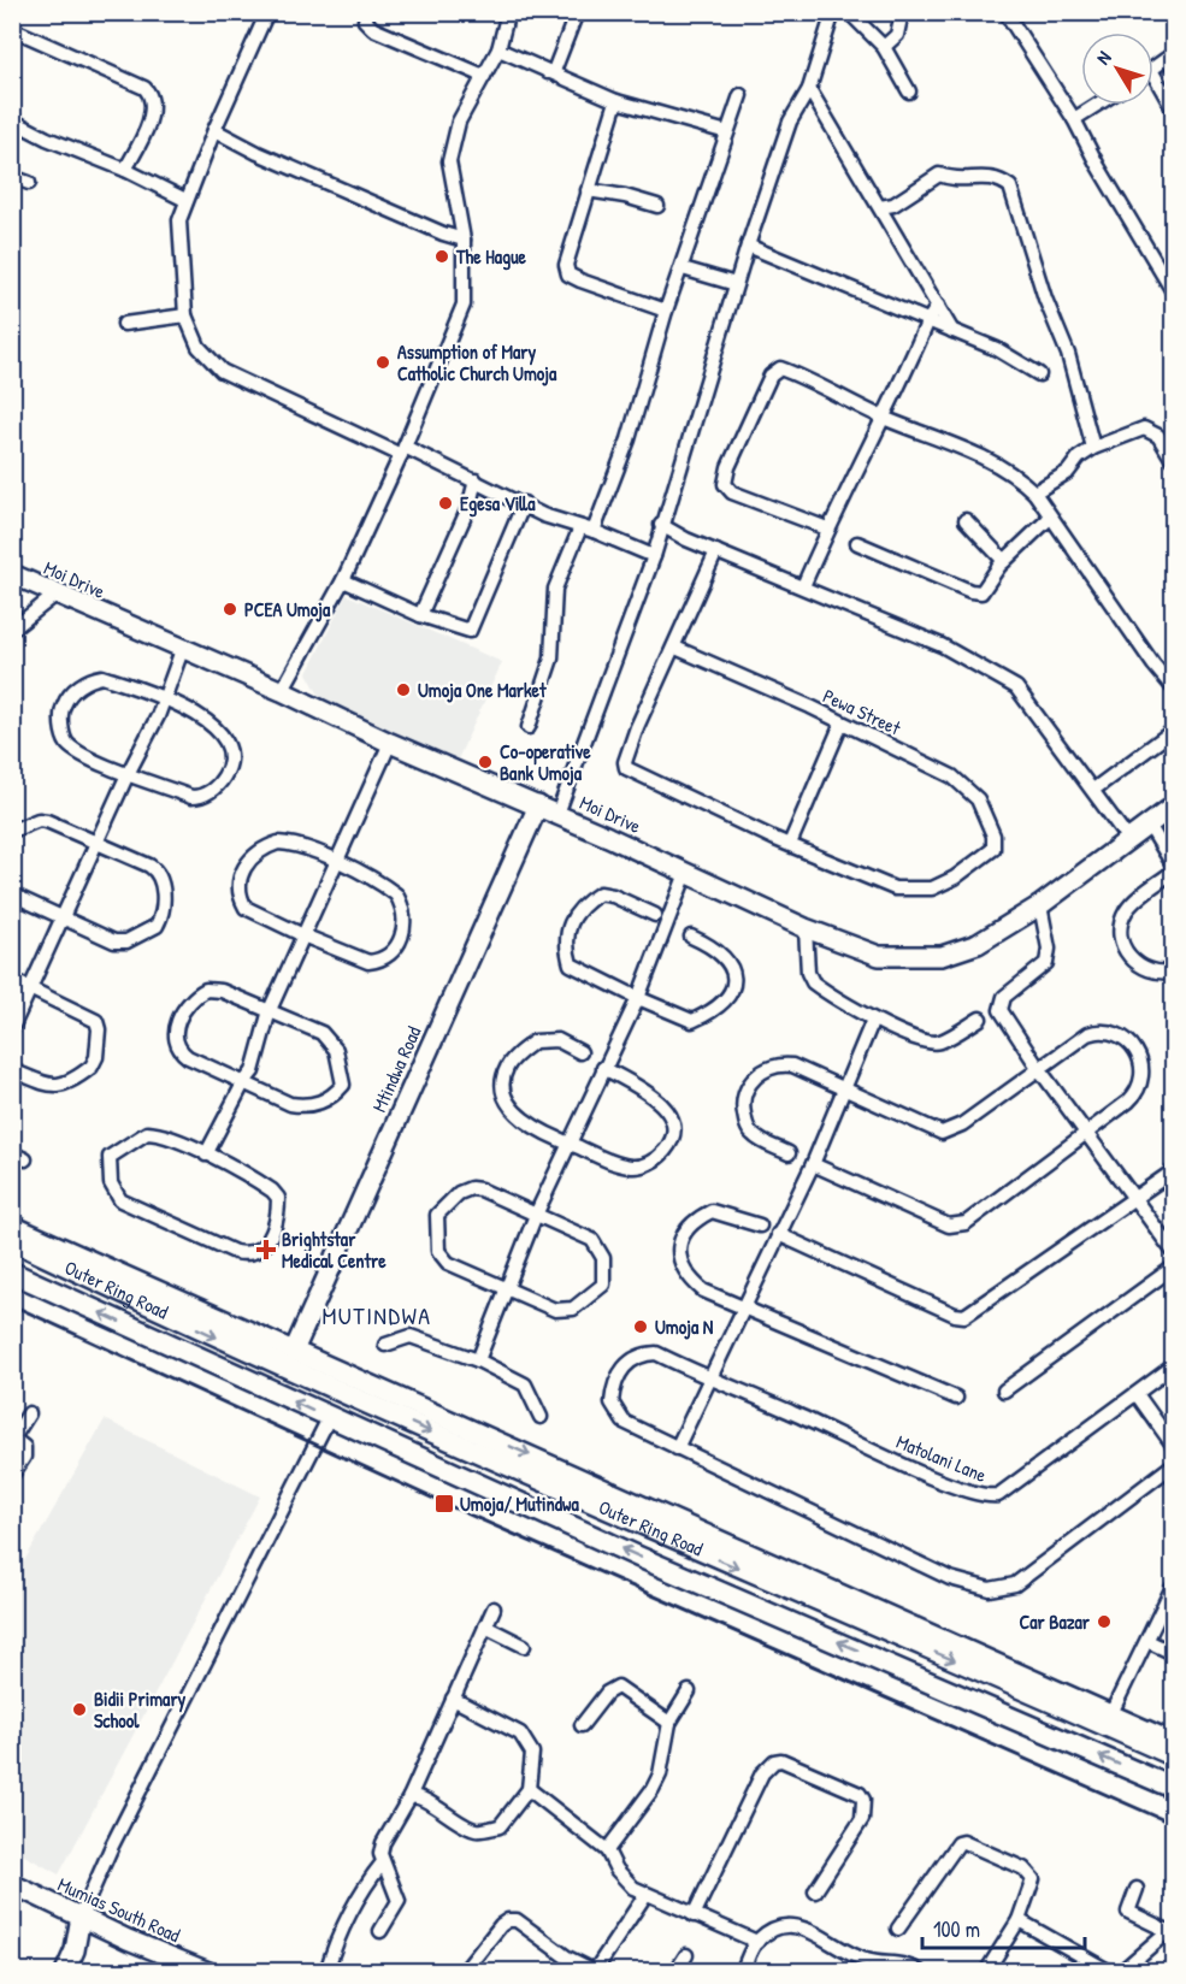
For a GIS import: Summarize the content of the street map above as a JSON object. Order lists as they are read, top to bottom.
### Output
{
  "streets": {
    "main road": ["Outer Ring Road"],
    "street": [
      "Moi Drive",
      "Pewa Street",
      "Mtindwa Road",
      "Matolani Lane",
      "Mumias South Road"
    ]
  },
  "crossings": [
    ["Moi Drive", "Mtindwa Road"]
  ],
  "districts": ["MUTINDWA"],
  "places": {
    "other": [
      "The Hague",
      "Assumption of Mary Catholic Church Umoja",
      "Egesa Villa",
      "PCEA Umoja",
      "Umoja One Market",
      "Co-operative Bank Umoja",
      "Umoja N",
      "Car Bazar",
      "Bidii Primary School"
    ],
    "health": ["Brightstar Medical Centre"],
    "transit": ["Umoja/ Mutindwa"]
  },
  "scale_bar": "100 m",
  "north": "top left"
}
